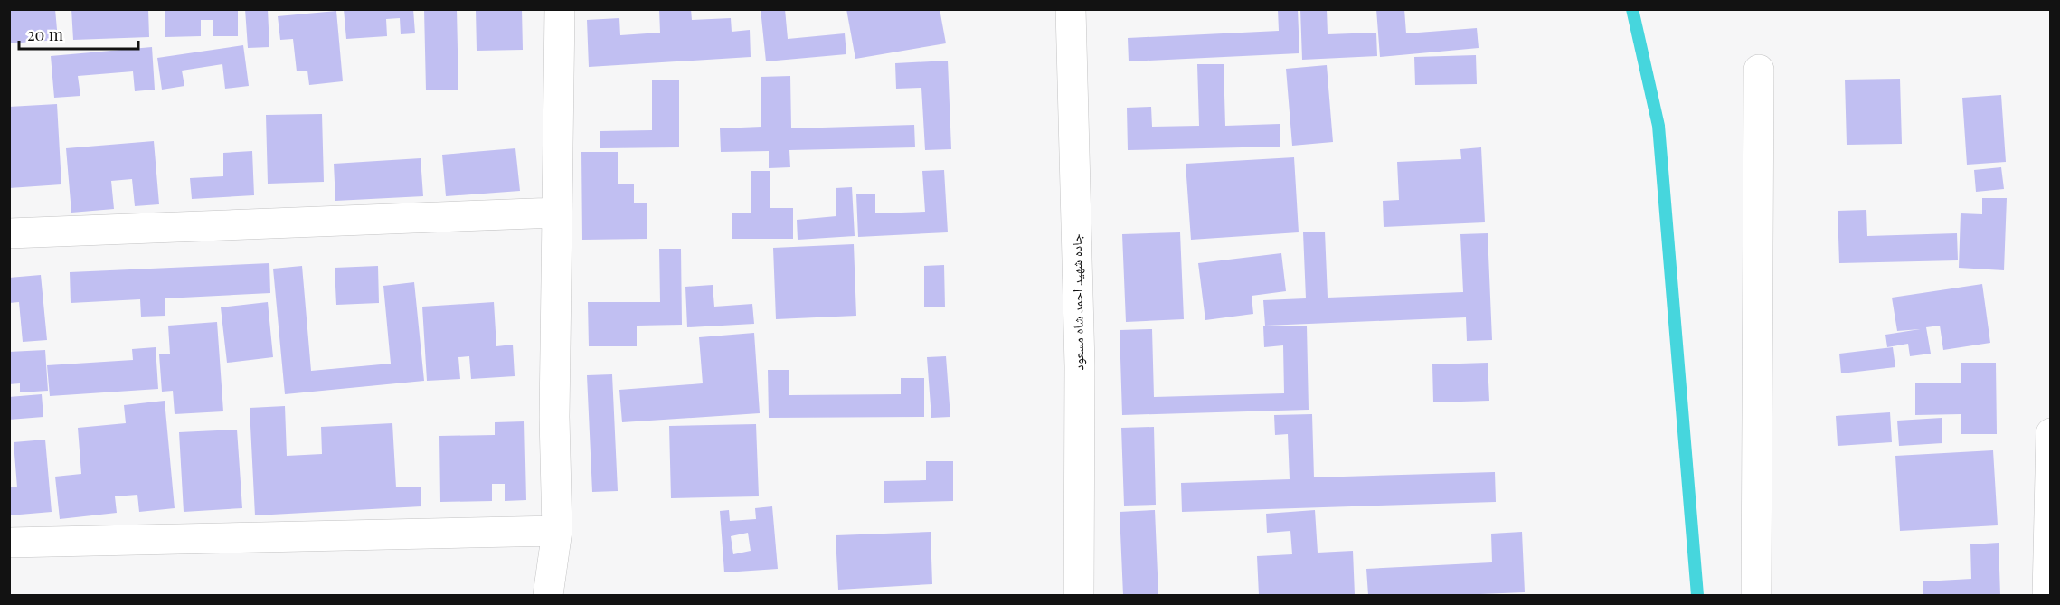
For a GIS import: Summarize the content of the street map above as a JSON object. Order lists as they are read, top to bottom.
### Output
{
  "streets": {
    "street": ["جاده شهيد احمد شاه مسعود"]
  },
  "scale_bar": "20 m"
}
